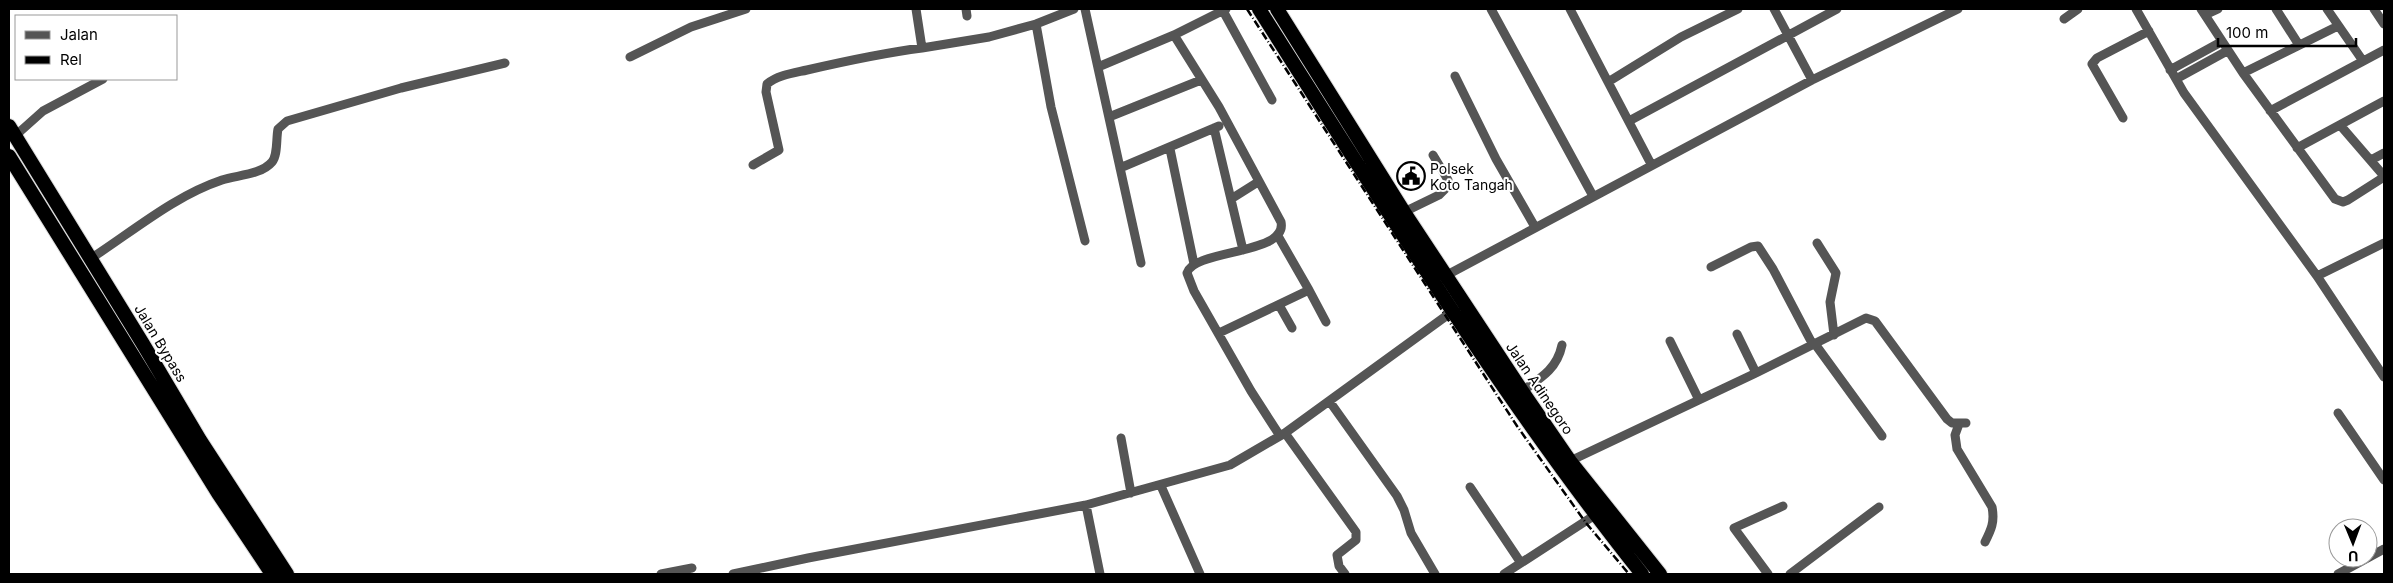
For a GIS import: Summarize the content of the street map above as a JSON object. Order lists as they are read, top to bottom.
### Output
{
  "streets": {
    "highway": ["Jalan Bypass", "Jalan Adinegoro"]
  },
  "places": {
    "public building": ["Polsek Koto Tangah"]
  },
  "legend": ["Jalan", "Rel"],
  "scale_bar": "100 m",
  "north": "bottom"
}
